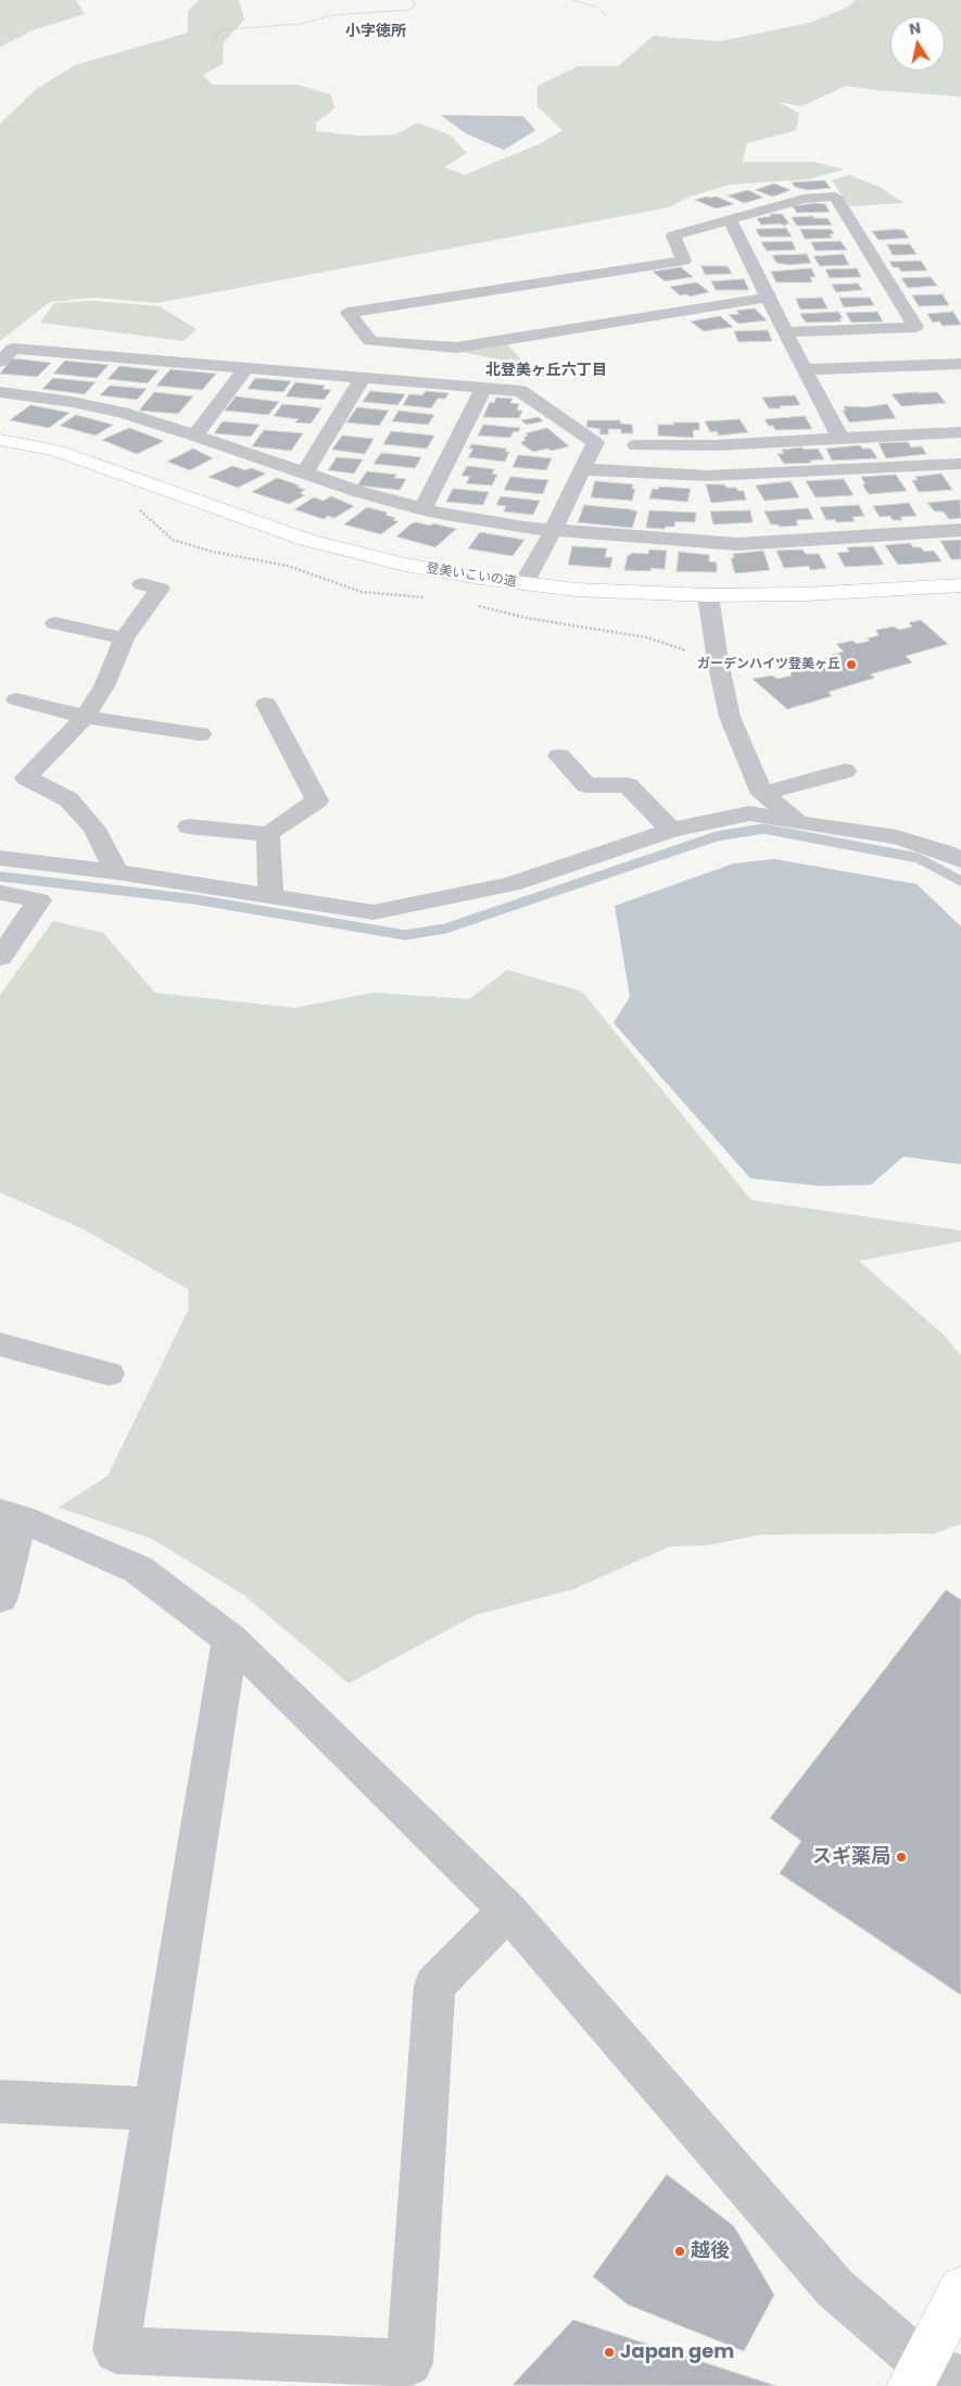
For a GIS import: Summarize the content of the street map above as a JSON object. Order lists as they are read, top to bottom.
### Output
{
  "streets": {
    "street": ["登美いこいの道"]
  },
  "districts": ["小字徳所", "北登美ヶ丘六丁目"],
  "places": [
    "ガーデンハイツ登美ヶ丘",
    "スギ薬局",
    "越後",
    "Japan gem"
  ],
  "north": "top"
}
